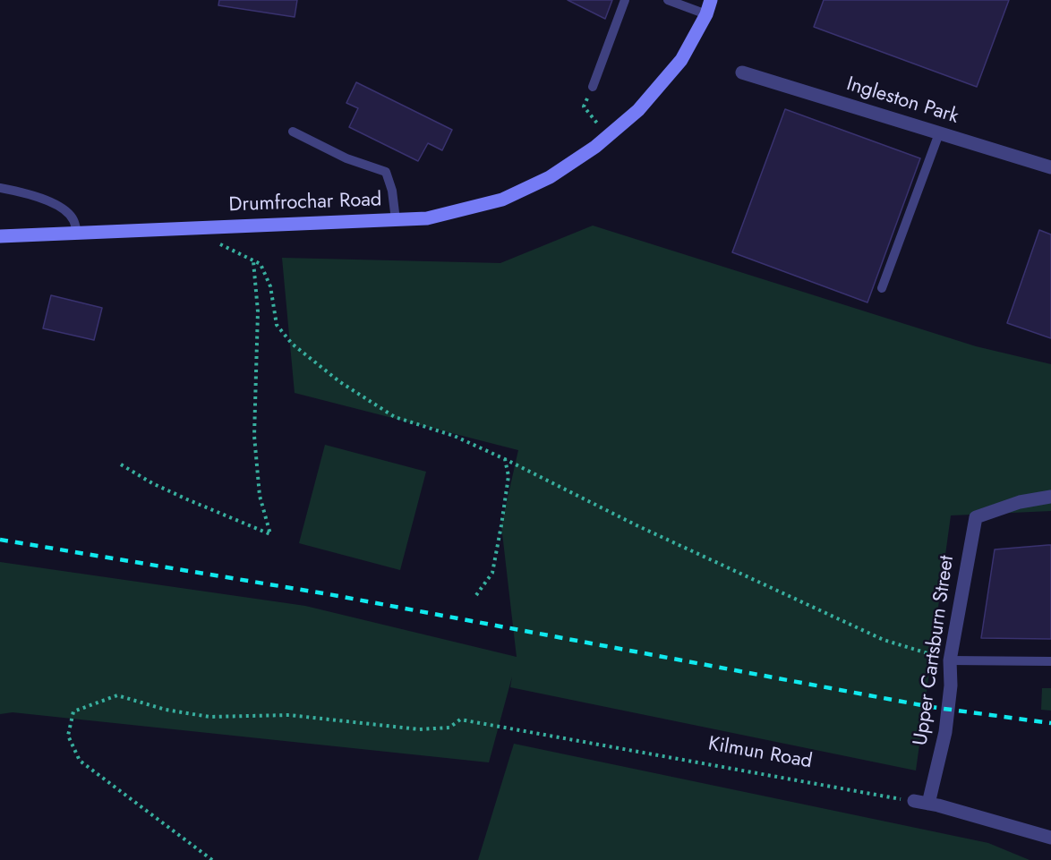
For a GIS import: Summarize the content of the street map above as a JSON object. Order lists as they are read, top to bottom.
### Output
{
  "streets": {
    "main road": ["Drumfrochar Road"],
    "street": ["Ingleston Park", "Upper Cartsburn Street"],
    "path": ["Kilmun Road"]
  }
}
